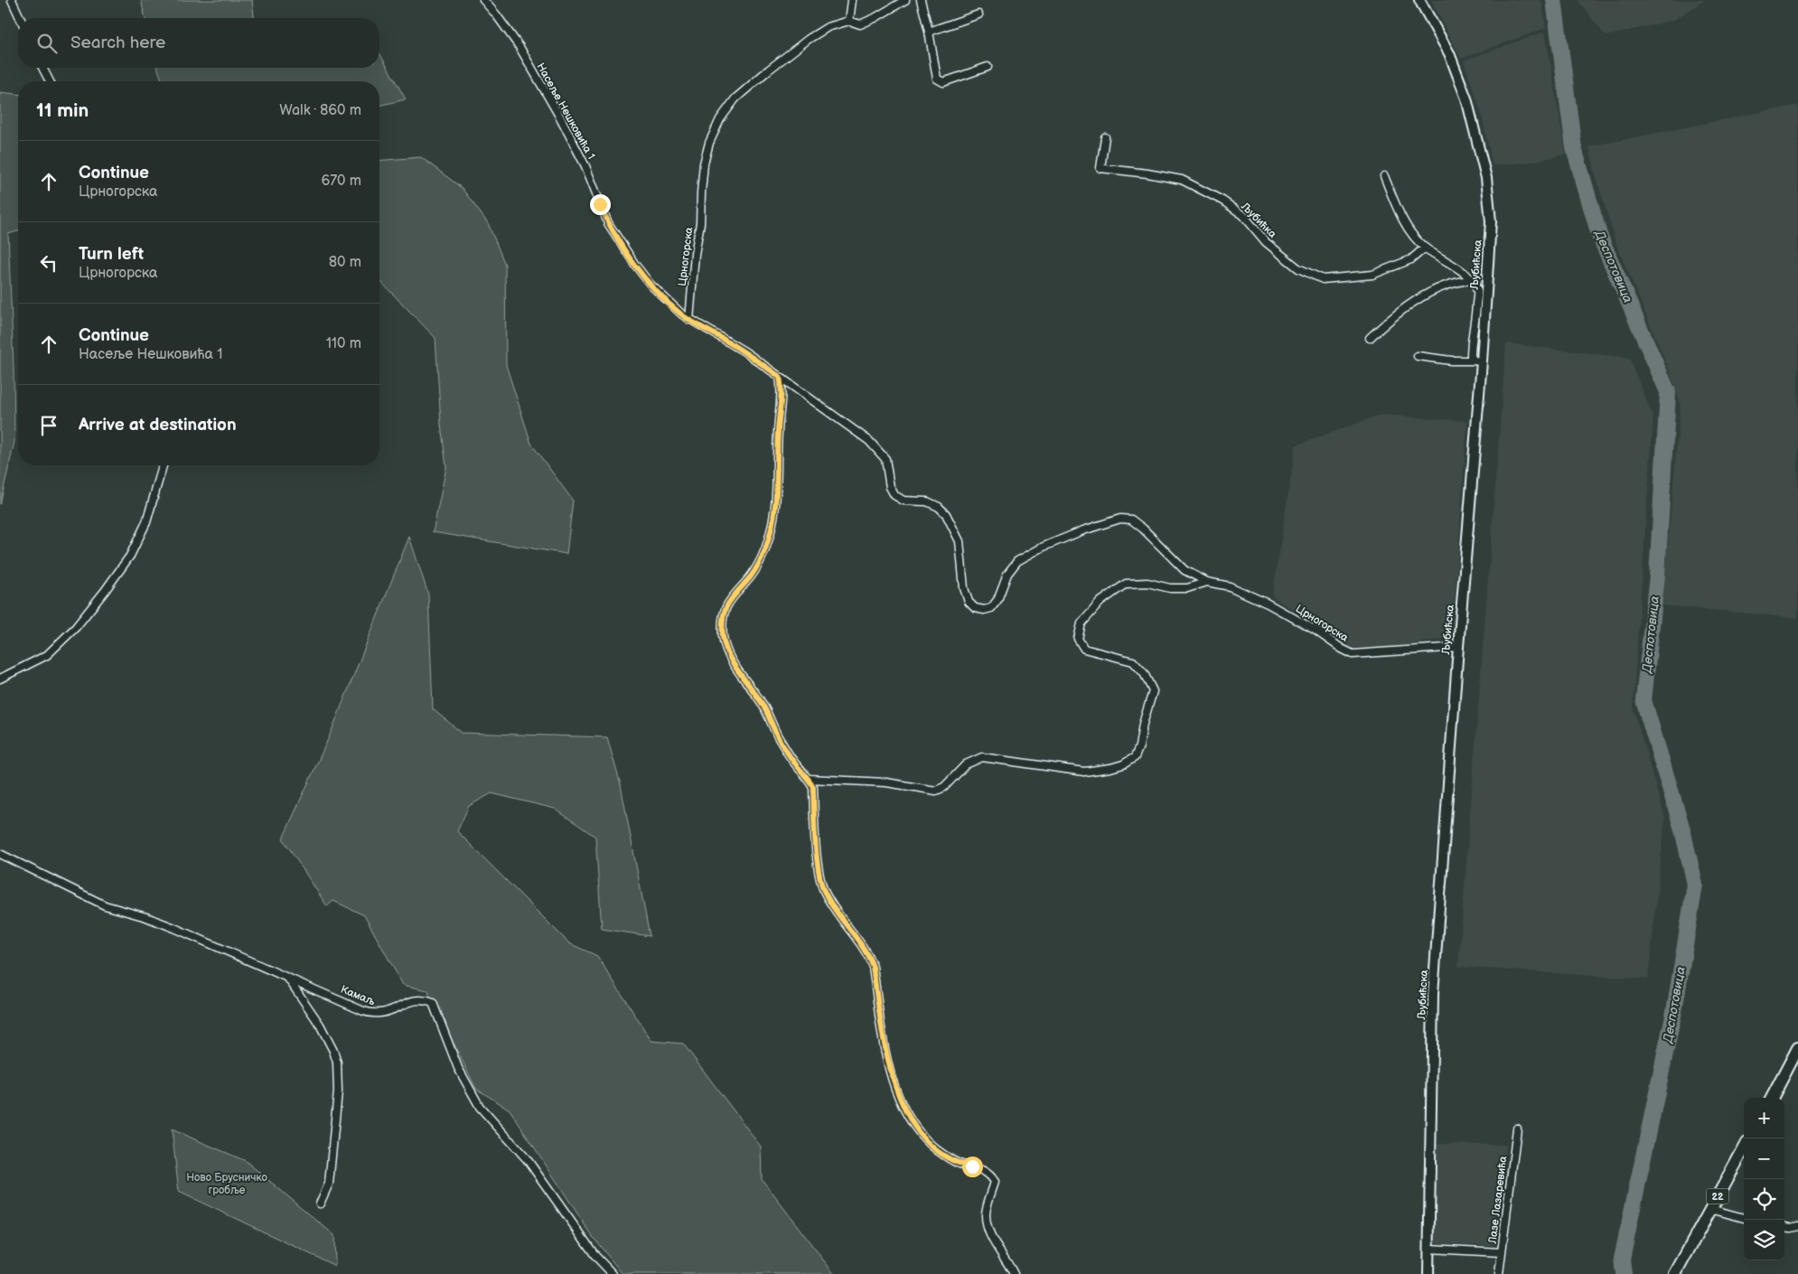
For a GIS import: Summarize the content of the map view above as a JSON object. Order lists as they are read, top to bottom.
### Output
{
  "streets": {
    "main road": ["22"],
    "street": [
      "Насеље Нешковића 1",
      "Љубићка",
      "Црногорска",
      "Љубићска",
      "Камаљ",
      "Лазе Лазаревића"
    ]
  },
  "crossings": [
    ["Насеље Нешковића 1", "Црногорска"],
    ["Црногорска", "Љубићска"]
  ],
  "water": ["Деспотовица"],
  "parks": ["Ново Брусничко гробље"],
  "page": {
    "search": "Search here",
    "heading": ["11 min", "Walk · 860 m"],
    "list": [
      ["Continue", "Црногорска", "670 m"],
      ["Turn left", "Црногорска", "80 m"],
      ["Continue", "Насеље Нешковића 1", "110 m"],
      "Arrive at destination"
    ],
    "map_buttons": ["+", "−"]
  }
}
